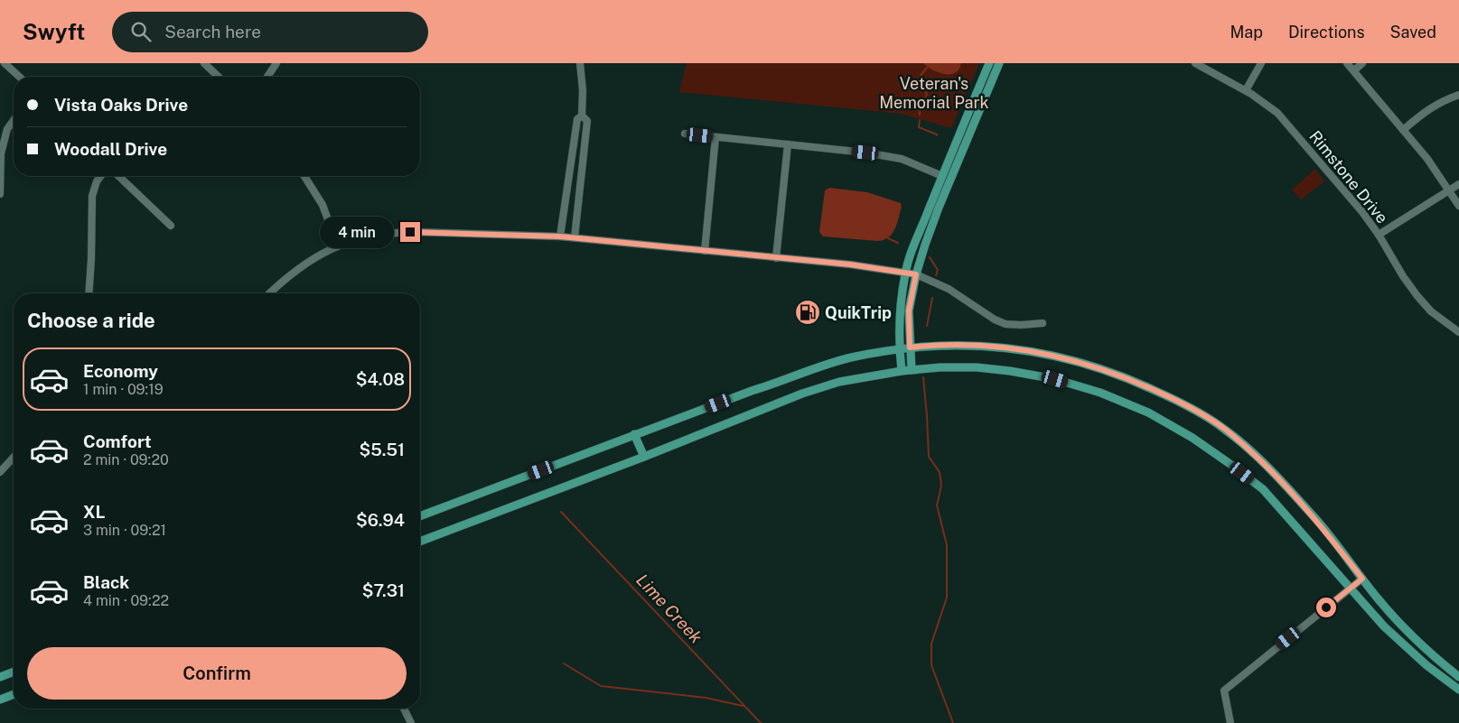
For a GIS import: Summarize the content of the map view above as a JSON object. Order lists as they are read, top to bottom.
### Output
{
  "streets": {
    "street": ["Rimstone Drive"]
  },
  "water": ["Lime Creek"],
  "parks": ["Veteran's Memorial Park"],
  "places": {
    "fuel station": ["QuikTrip"]
  },
  "page": {
    "header": "Swyft",
    "search": "Search here",
    "nav": ["Map", "Directions", "Saved"],
    "banner": ["Vista Oaks Drive", "Woodall Drive"],
    "bubble": "4 min",
    "heading": "Choose a ride",
    "list": [
      {
        "name": "Economy",
        "note": "1 min · 09:19",
        "value": "$4.08"
      },
      {
        "name": "Comfort",
        "note": "2 min · 09:20",
        "value": "$5.51"
      },
      {
        "name": "XL",
        "note": "3 min · 09:21",
        "value": "$6.94"
      },
      {
        "name": "Black",
        "note": "4 min · 09:22",
        "value": "$7.31"
      }
    ],
    "buttons": "Confirm"
  }
}
